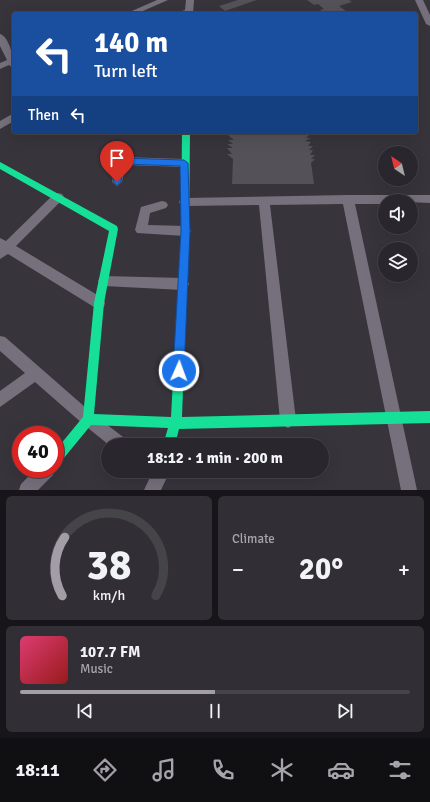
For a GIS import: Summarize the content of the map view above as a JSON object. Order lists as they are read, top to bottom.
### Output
{
  "north": "top left",
  "page": {
    "turn": ["140 m", "Turn left"],
    "then": "Then",
    "limit": "40",
    "trip": "18:12 · 1 min · 200 m",
    "tile": "Climate",
    "heat": ["−", "20°", "+"],
    "song": ["107.7 FM", "Music"],
    "tabs": "18:11",
    "gauge": ["38", "km/h"]
  }
}
